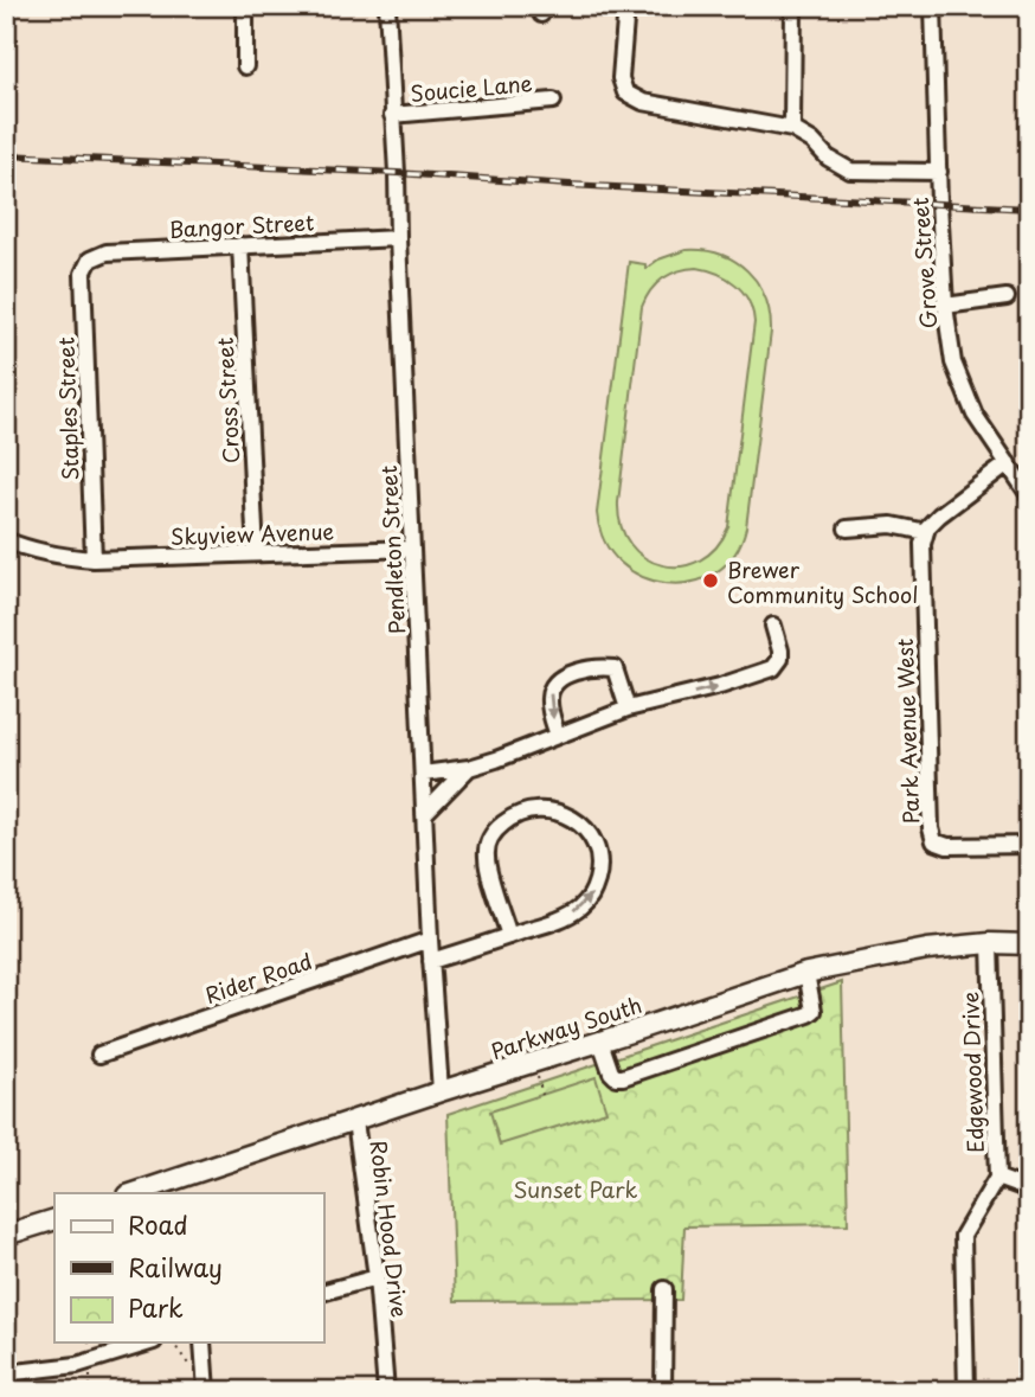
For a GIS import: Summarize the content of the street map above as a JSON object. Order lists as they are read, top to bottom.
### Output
{
  "streets": {
    "main road": ["Parkway South"],
    "street": [
      "Soucie Lane",
      "Bangor Street",
      "Grove Street",
      "Cross Street",
      "Staples Street",
      "Skyview Avenue",
      "Pendleton Street",
      "Park Avenue West",
      "Rider Road",
      "Edgewood Drive",
      "Robin Hood Drive"
    ]
  },
  "crossings": [
    ["Soucie Lane", "Pendleton Street"],
    ["Bangor Street", "Cross Street"],
    ["Bangor Street", "Staples Street"],
    ["Bangor Street", "Pendleton Street"],
    ["Cross Street", "Skyview Avenue"],
    ["Staples Street", "Skyview Avenue"],
    ["Skyview Avenue", "Pendleton Street"],
    ["Pendleton Street", "Rider Road"],
    ["Pendleton Street", "Parkway South"],
    ["Parkway South", "Edgewood Drive"],
    ["Parkway South", "Robin Hood Drive"]
  ],
  "parks": ["Sunset Park"],
  "places": ["Brewer Community School"],
  "legend": ["Road", "Railway", "Park"]
}
